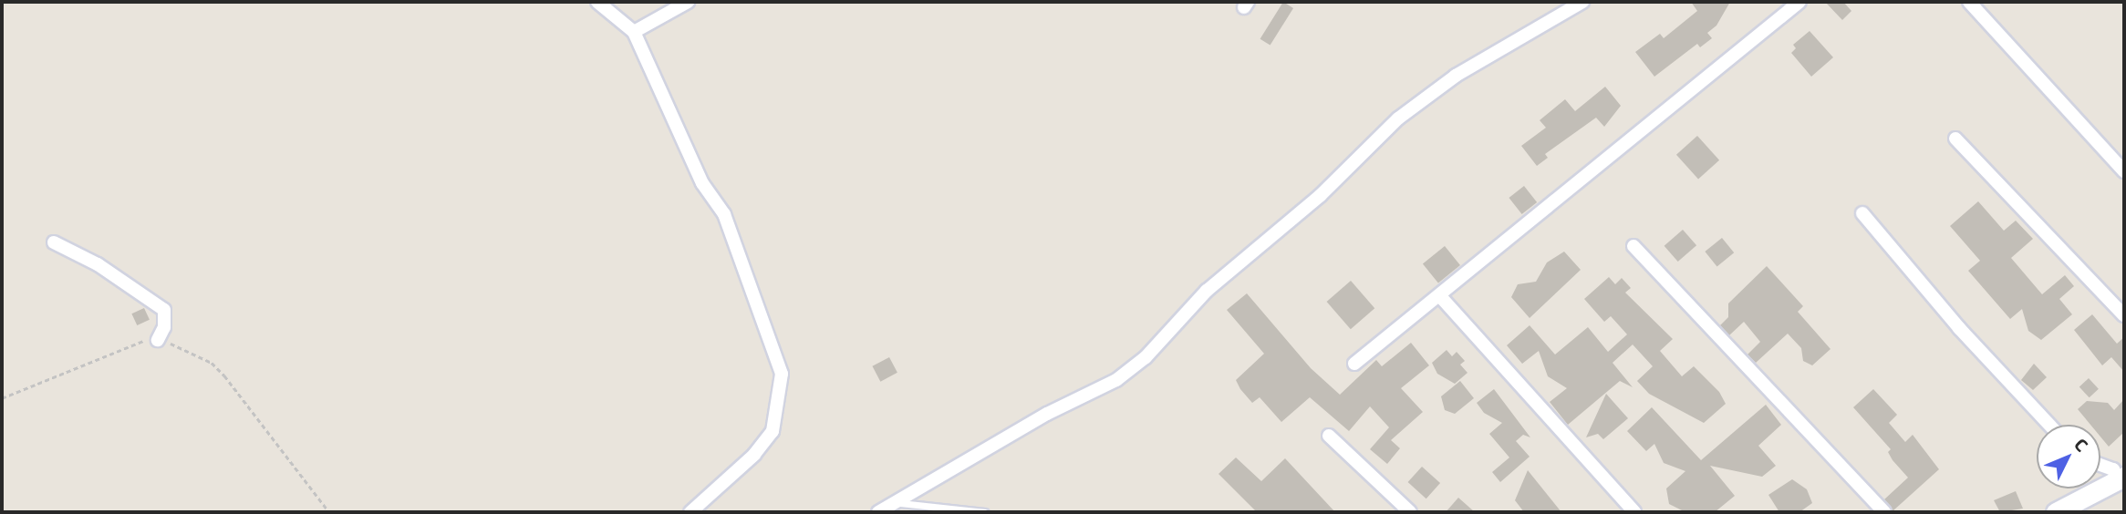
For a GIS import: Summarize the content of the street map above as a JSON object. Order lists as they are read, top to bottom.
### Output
{
  "north": "top right"
}
